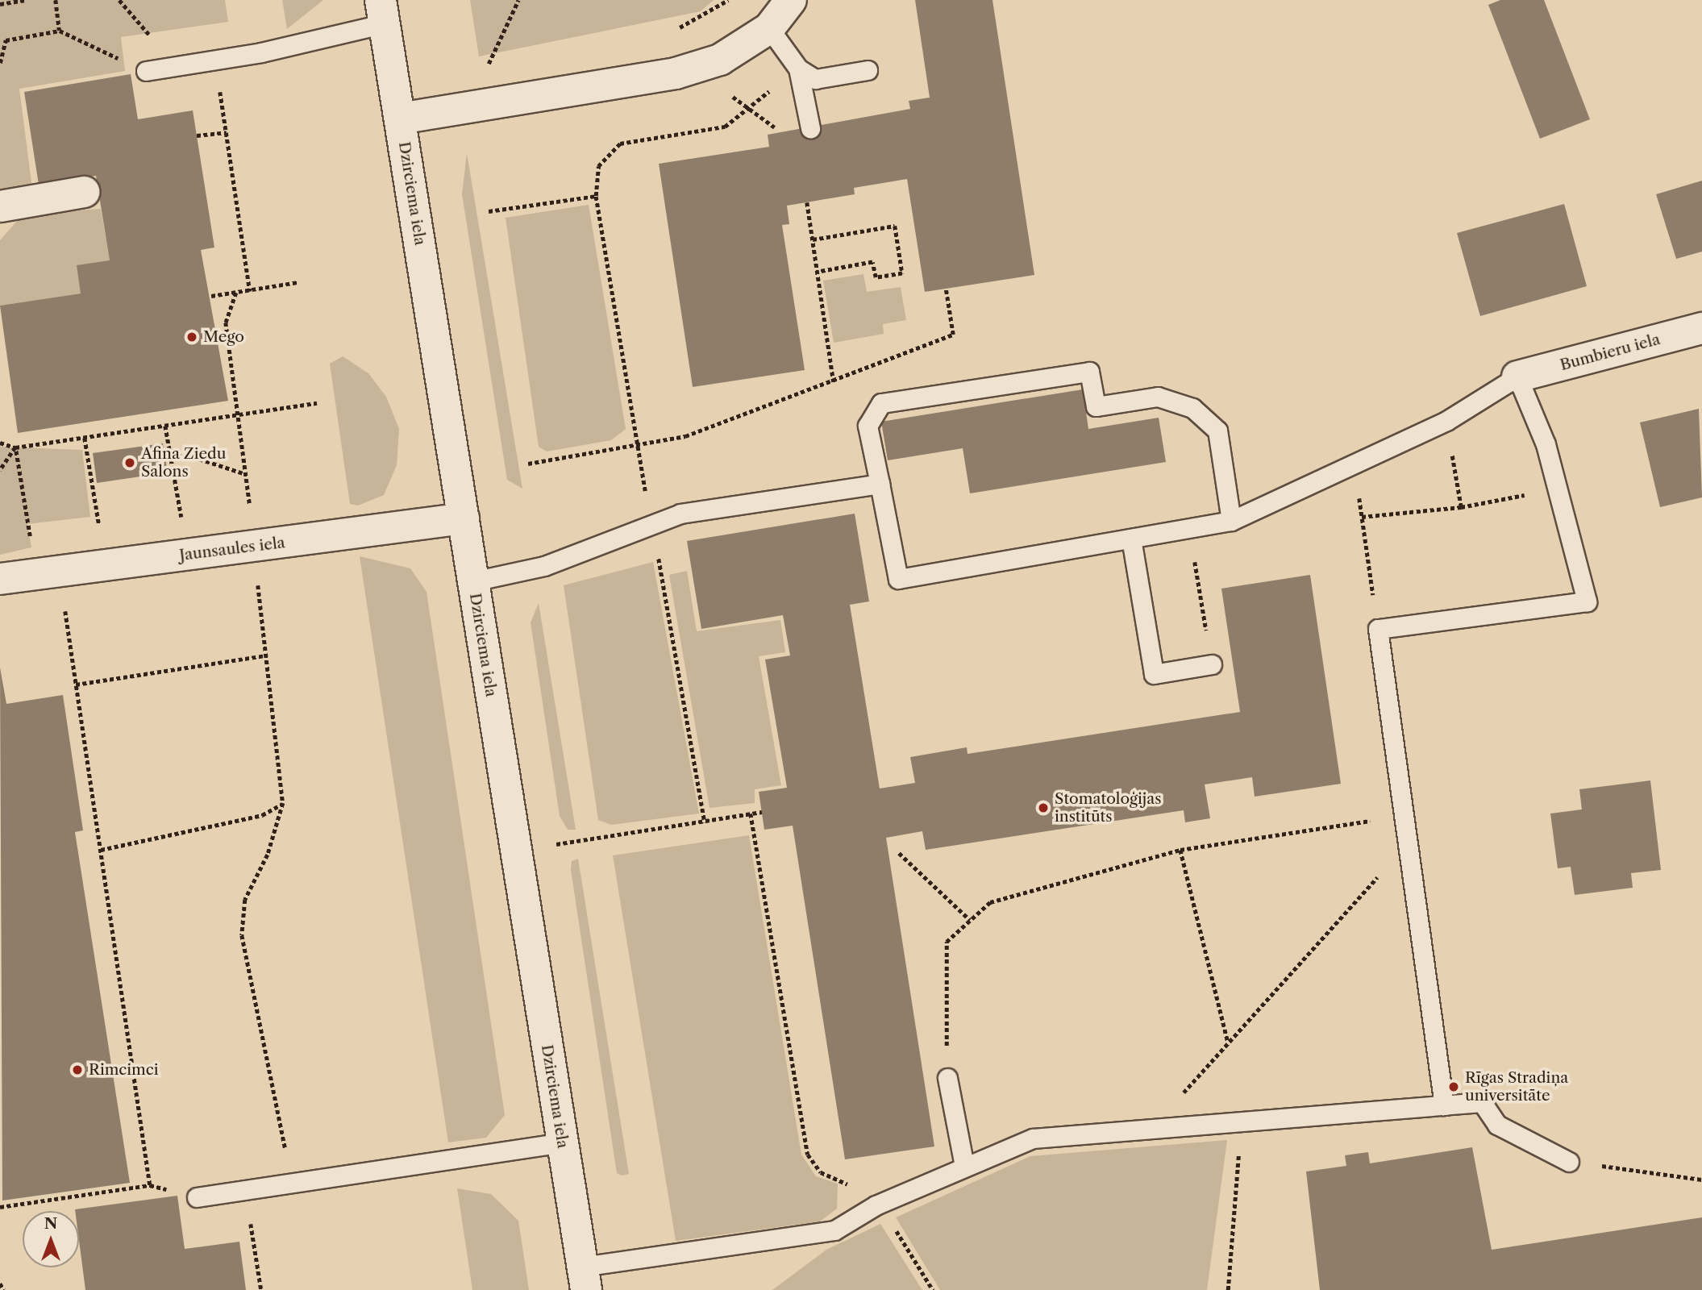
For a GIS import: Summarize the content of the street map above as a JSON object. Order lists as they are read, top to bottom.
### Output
{
  "streets": {
    "street": ["Dzirciema iela", "Bumbieru iela", "Jaunsaules iela"]
  },
  "crossings": [
    ["Dzirciema iela", "Jaunsaules iela"]
  ],
  "places": [
    "Mego",
    "Afina Ziedu Salons",
    "Stomatoloģijas institūts",
    "Rimcimci",
    "Rīgas Stradiņa universitāte"
  ],
  "north": "top"
}
